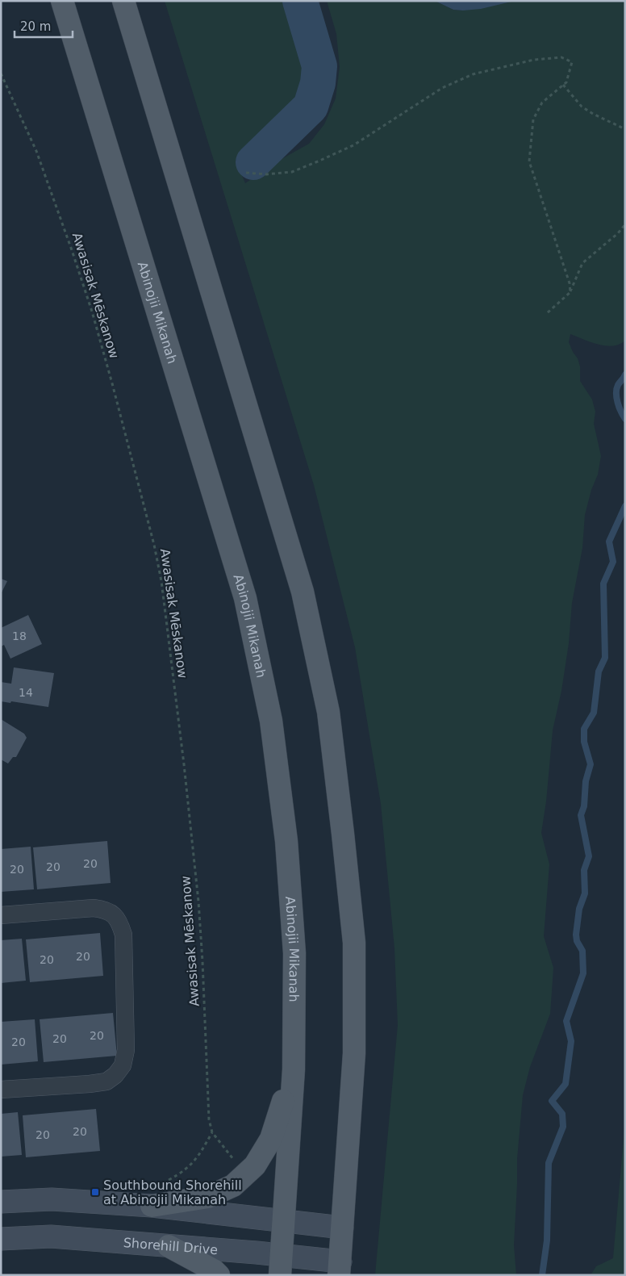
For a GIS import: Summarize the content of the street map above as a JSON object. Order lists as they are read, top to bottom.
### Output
{
  "streets": {
    "main road": ["Abinojii Mikanah"],
    "street": ["Shorehill Drive"],
    "path": ["Awasisak Mēskanow"]
  },
  "crossings": [
    ["Abinojii Mikanah", "Shorehill Drive"]
  ],
  "places": {
    "transit": ["Southbound Shorehill at Abinojii Mikanah"]
  },
  "house_numbers": [
    "18",
    "14",
    "20",
    "20",
    "20",
    "20",
    "20",
    "20",
    "20",
    "20",
    "20",
    "20"
  ],
  "scale_bar": "20 m"
}
